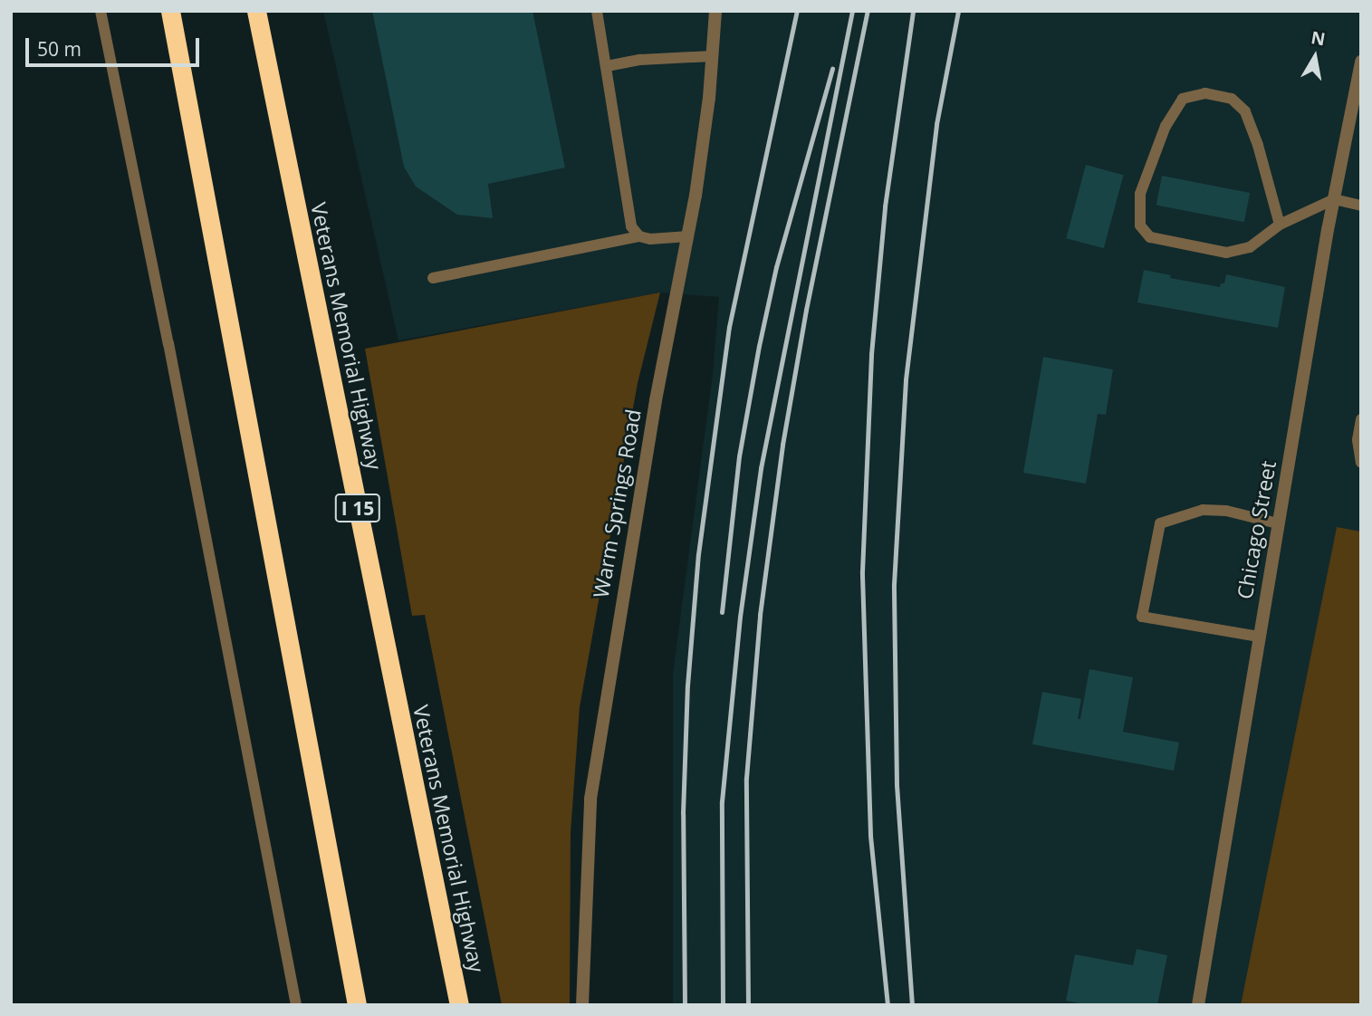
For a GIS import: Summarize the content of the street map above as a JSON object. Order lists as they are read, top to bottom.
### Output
{
  "streets": {
    "highway": ["Veterans Memorial Highway", "I 15"],
    "street": ["Warm Springs Road", "Chicago Street"]
  },
  "scale_bar": "50 m",
  "north": "top"
}
